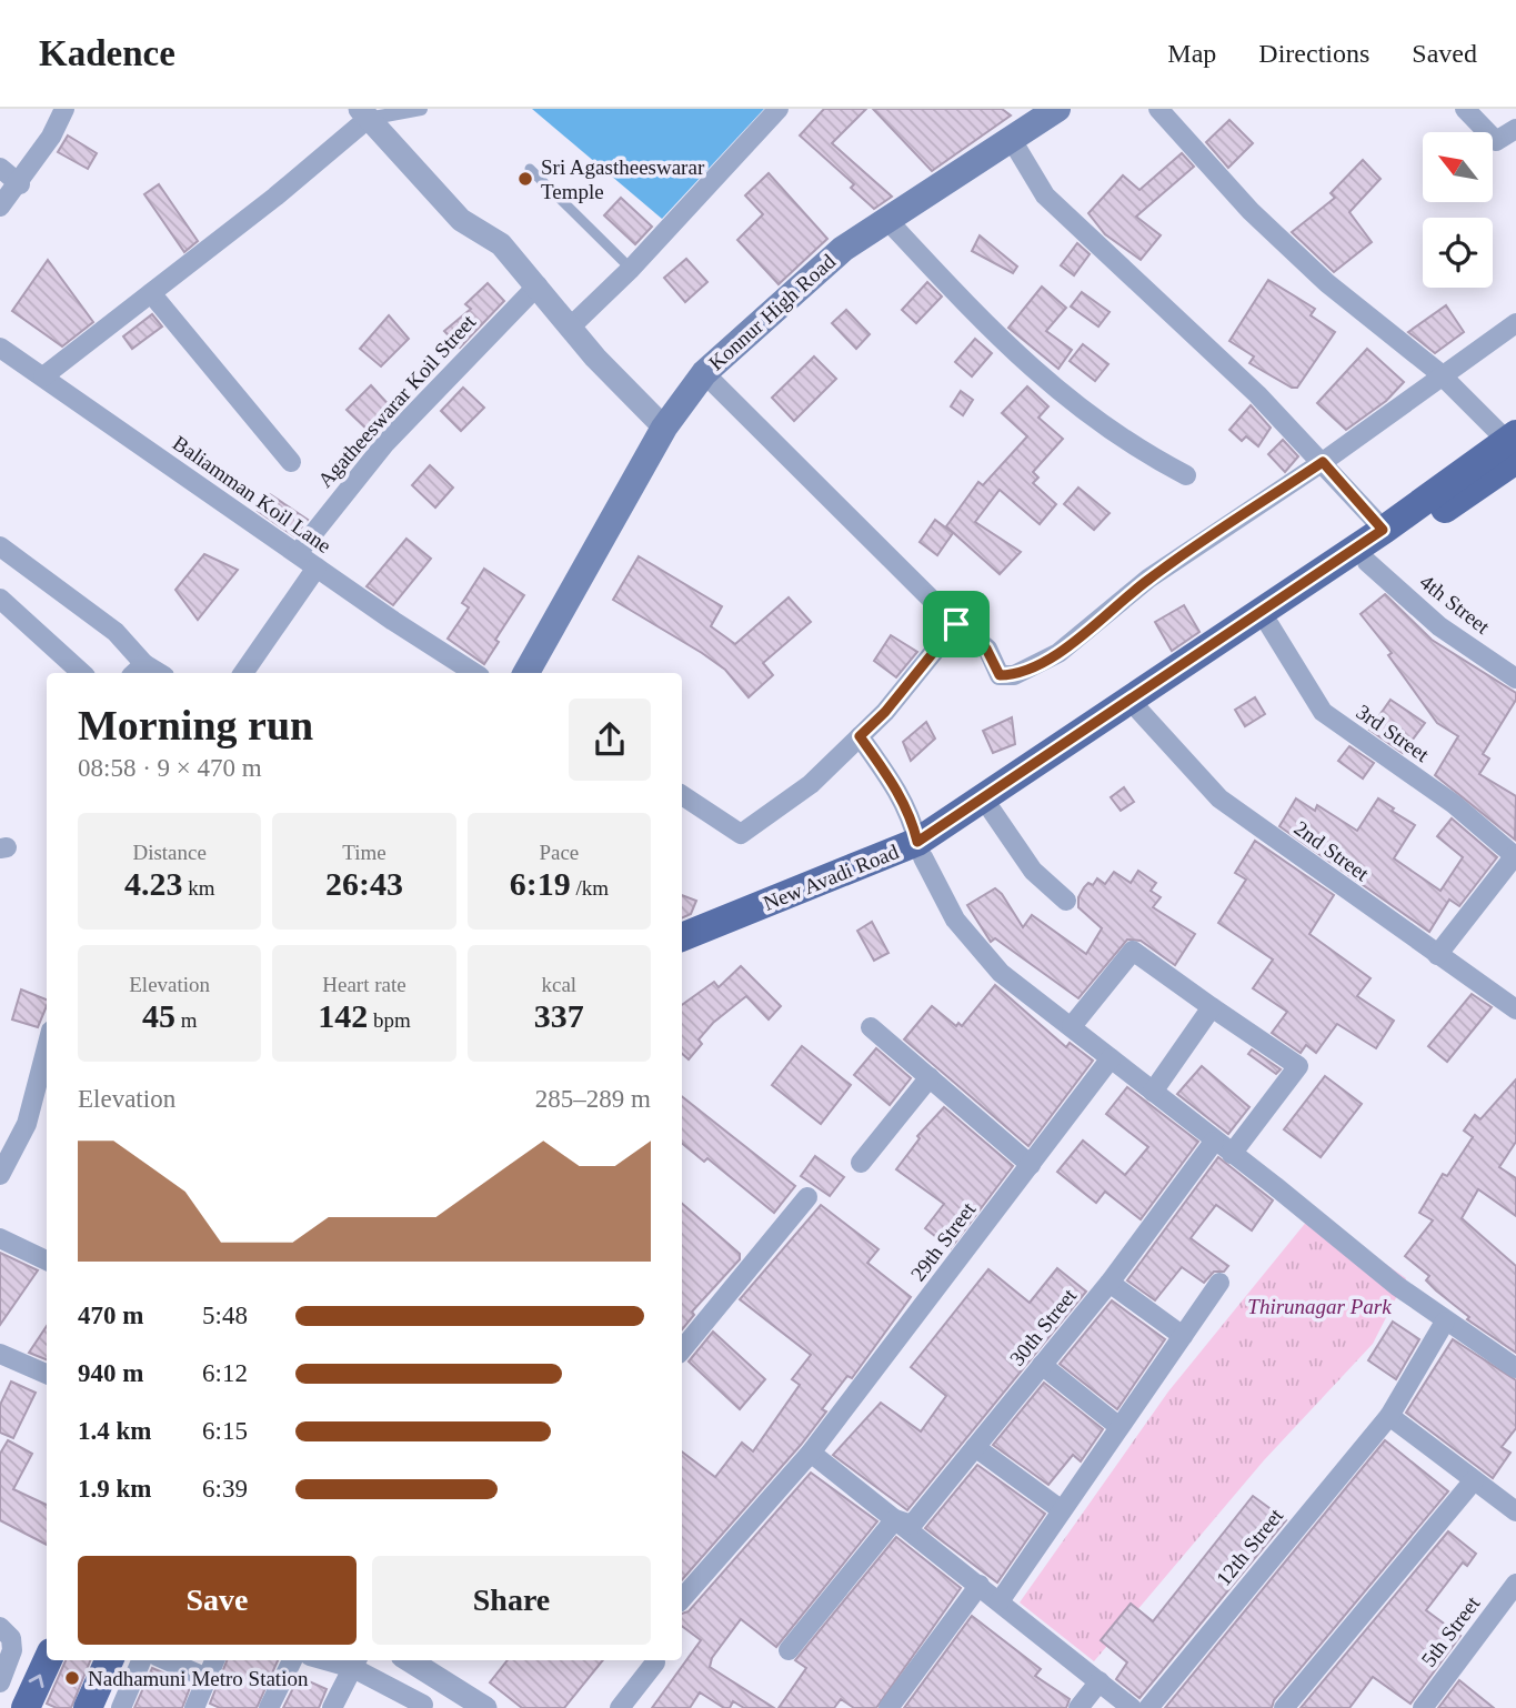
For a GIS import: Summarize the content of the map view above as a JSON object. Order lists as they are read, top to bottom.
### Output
{
  "streets": {
    "main road": ["Konnur High Road", "New Avadi Road"],
    "street": [
      "Agatheeswarar Koil Street",
      "Baliamman Koil Lane",
      "4th Street",
      "3rd Street",
      "2nd Street",
      "29th Street",
      "30th Street",
      "12th Street",
      "5th Street"
    ]
  },
  "crossings": [
    ["Agatheeswarar Koil Street", "Baliamman Koil Lane"],
    ["4th Street", "New Avadi Road"],
    ["3rd Street", "New Avadi Road"],
    ["2nd Street", "New Avadi Road"]
  ],
  "parks": ["Thirunagar Park"],
  "places": ["Sri Agastheeswarar Temple", "Nadhamuni Metro Station"],
  "north": "top left",
  "page": {
    "header": "Kadence",
    "nav": ["Map", "Directions", "Saved"],
    "heading": ["Morning run", "08:58 · 9 × 470 m"],
    "stats": [
      ["Distance", "4.23 km"],
      ["Time", "26:43"],
      ["Pace", "6:19 /km"],
      ["Elevation", "45 m"],
      ["Heart rate", "142 bpm"],
      ["kcal", "337"]
    ],
    "chart": ["Elevation", "285–289 m"],
    "list": [
      {
        "name": "470 m",
        "note": "5:48"
      },
      {
        "name": "940 m",
        "note": "6:12"
      },
      {
        "name": "1.4 km",
        "note": "6:15"
      },
      {
        "name": "1.9 km",
        "note": "6:39"
      }
    ],
    "buttons": ["Save", "Share"]
  }
}
